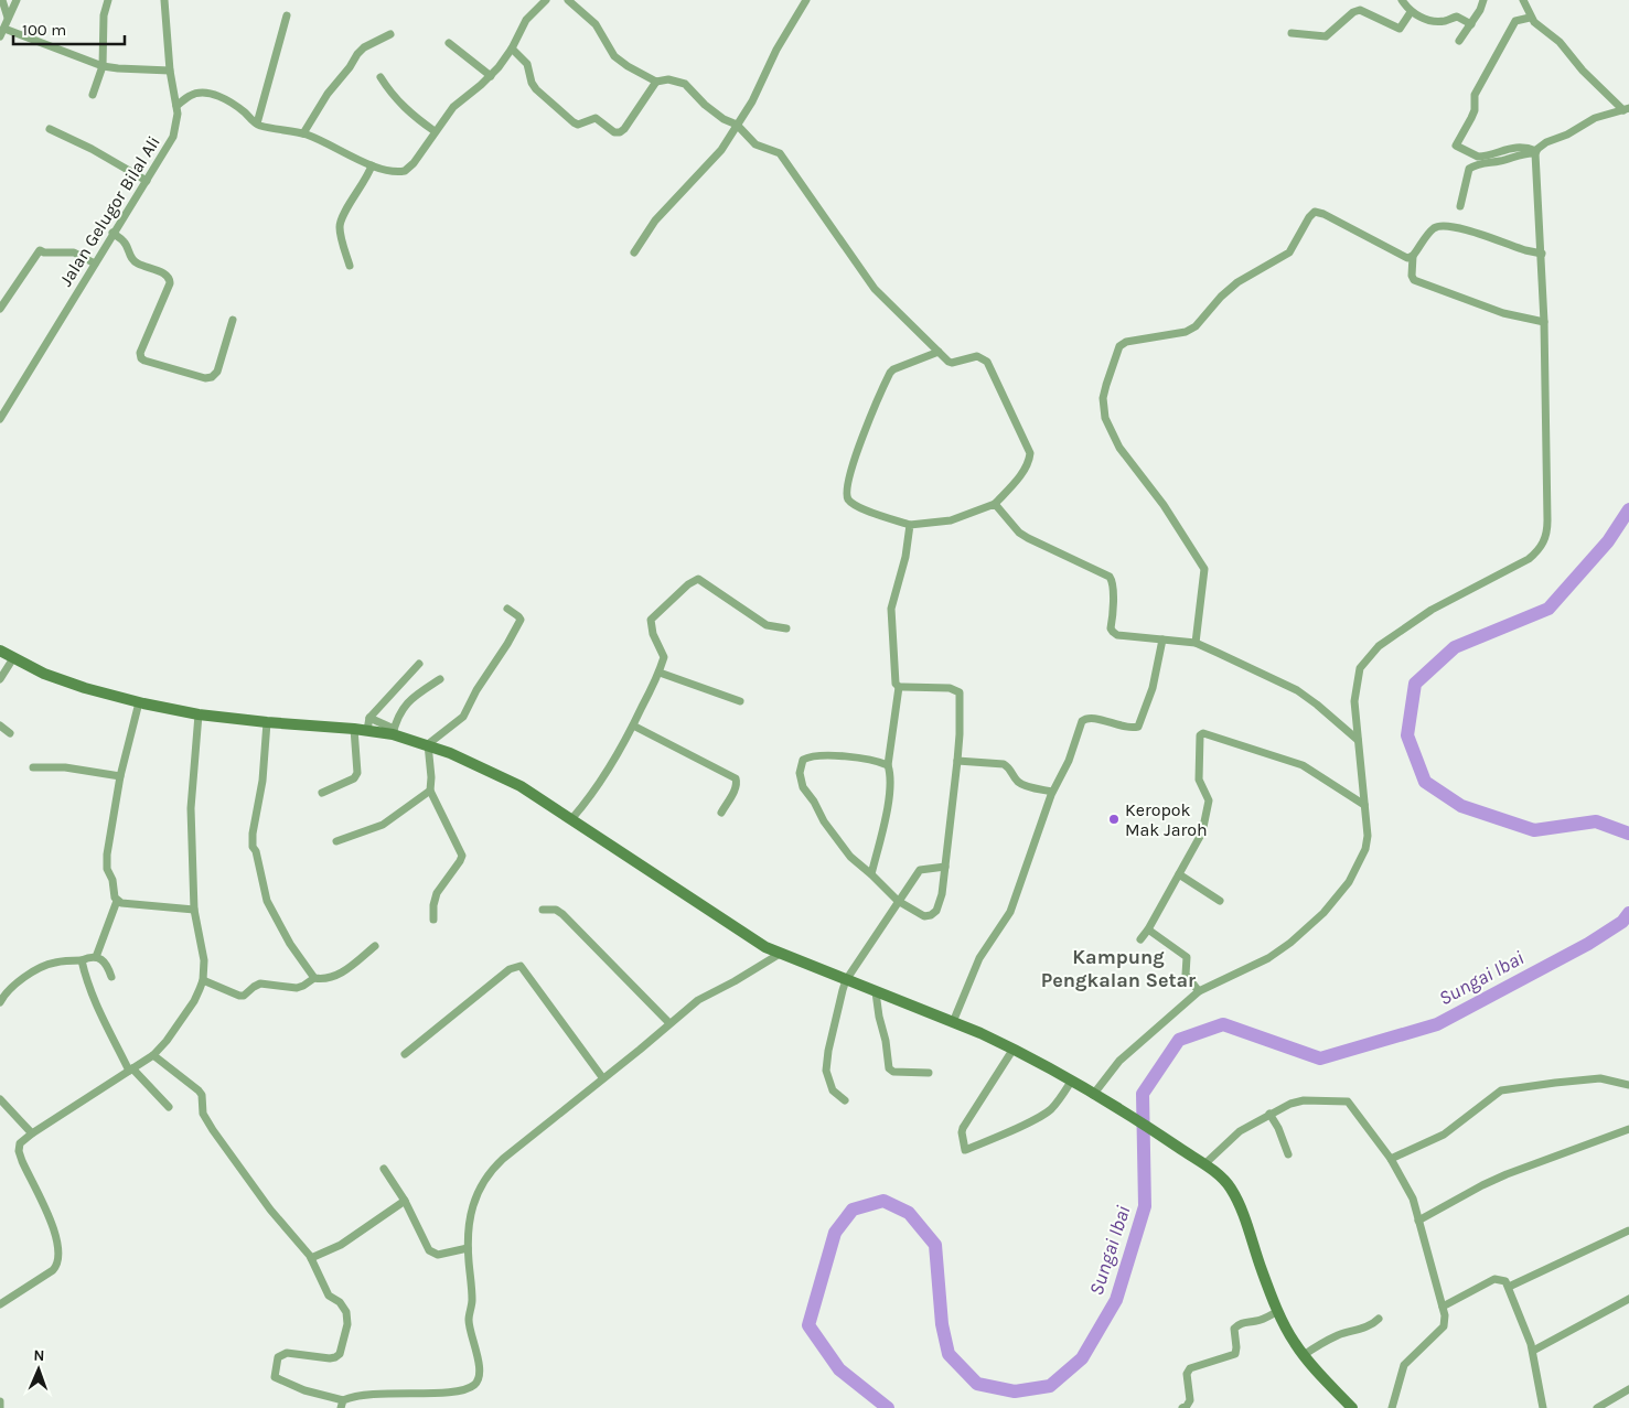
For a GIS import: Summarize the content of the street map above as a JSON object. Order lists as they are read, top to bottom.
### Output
{
  "streets": {
    "street": ["Jalan Gelugor Bilal Ali"]
  },
  "districts": ["Kampung Pengkalan Setar"],
  "water": ["Sungai Ibai"],
  "places": ["Keropok Mak Jaroh"],
  "scale_bar": "100 m",
  "north": "top"
}
